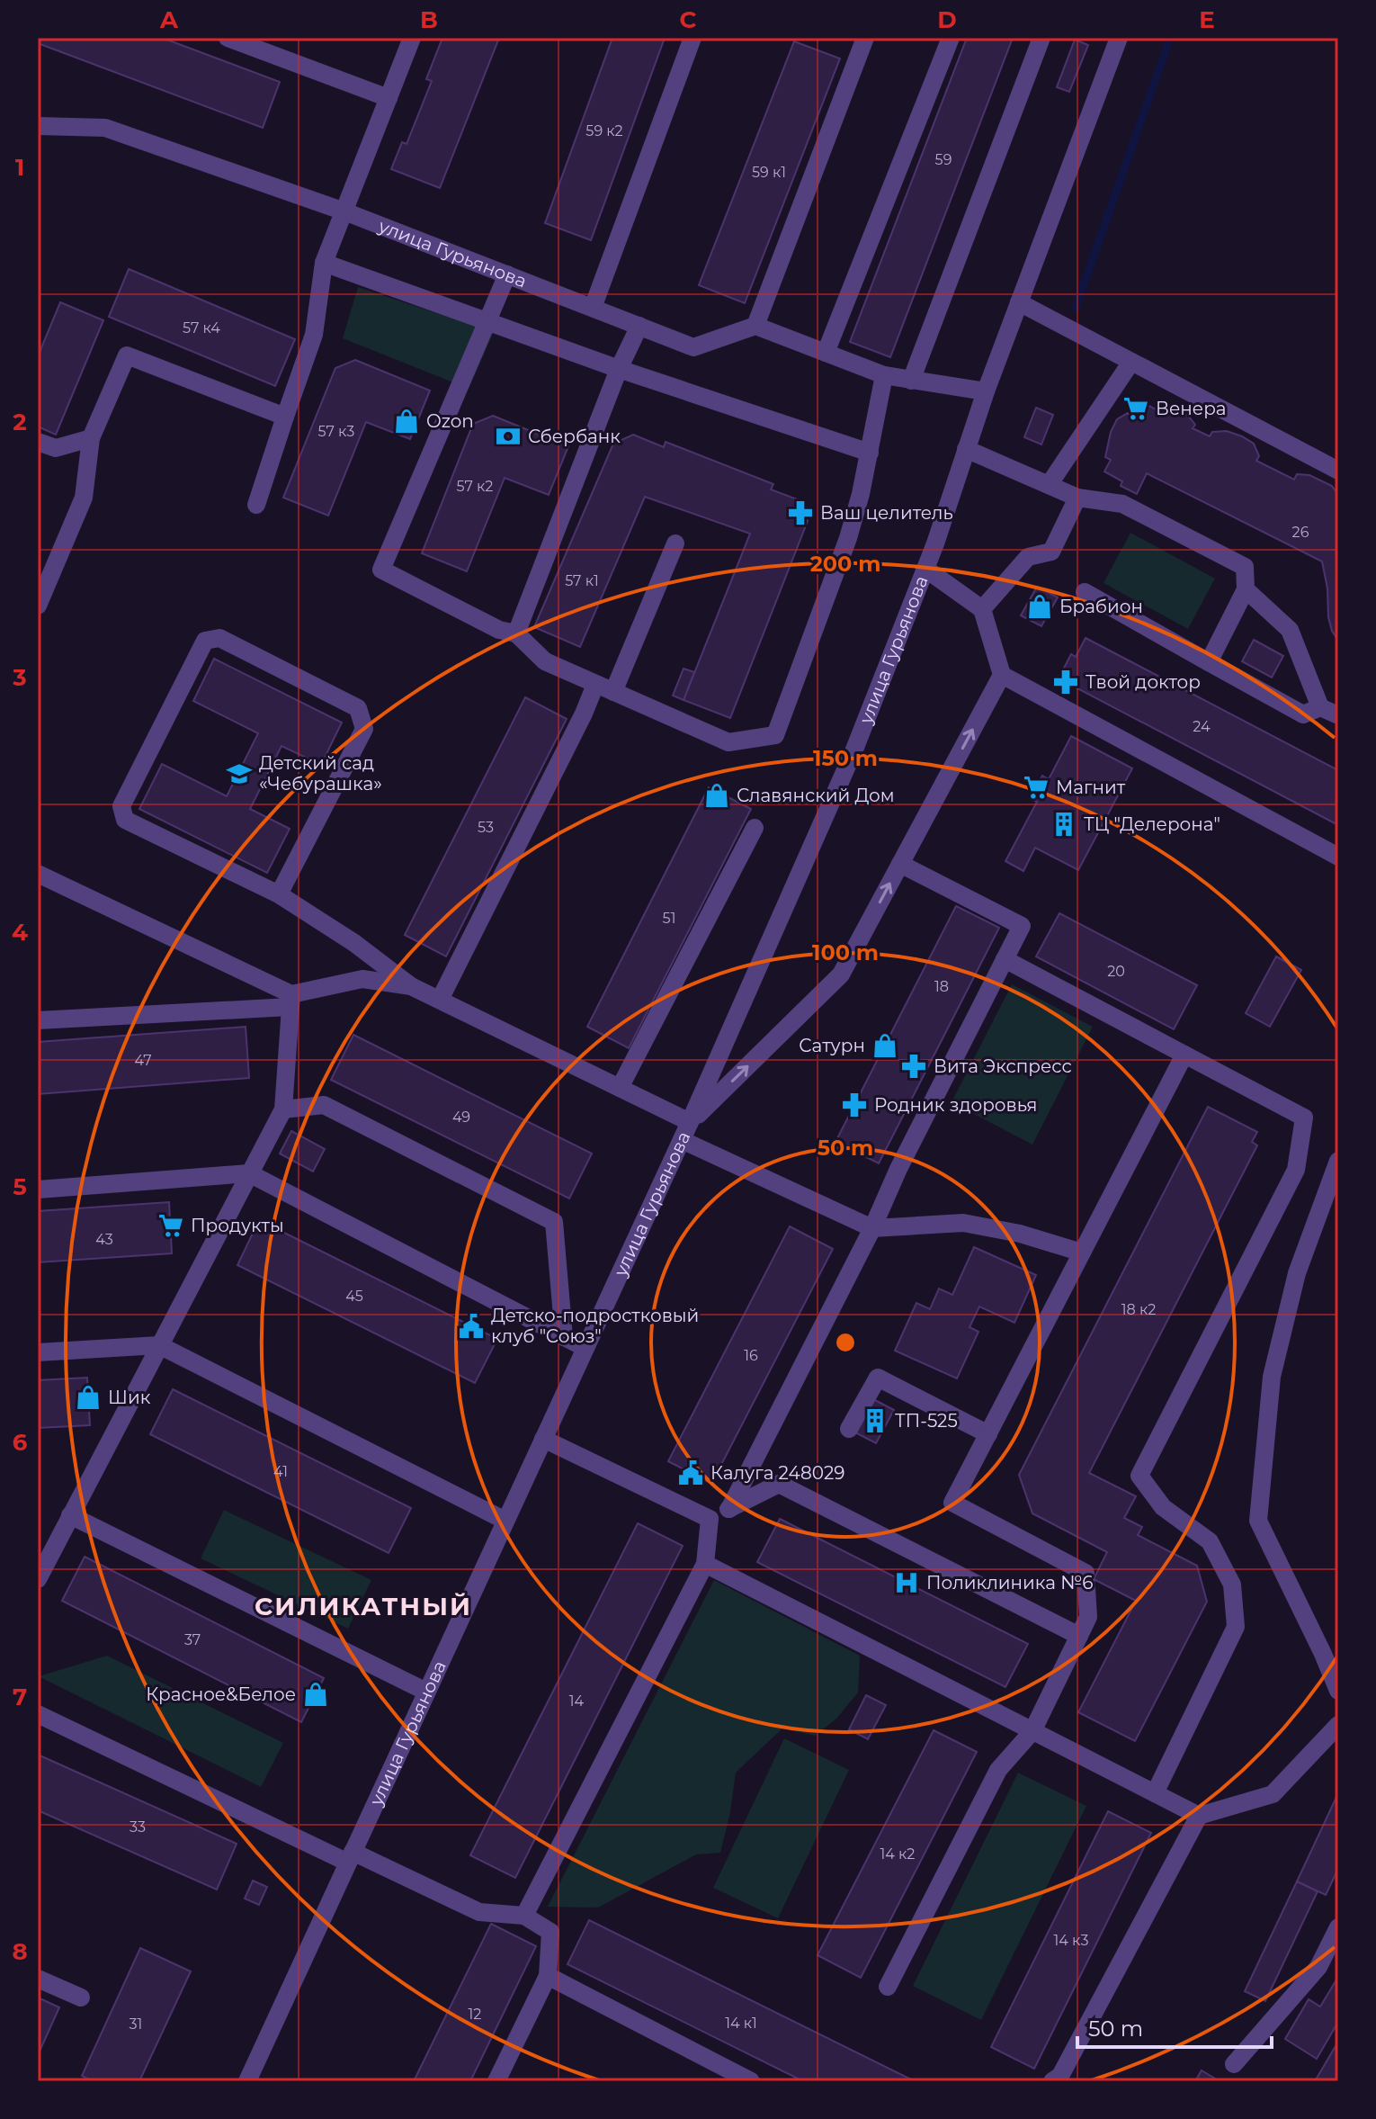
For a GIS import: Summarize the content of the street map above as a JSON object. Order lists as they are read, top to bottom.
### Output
{
  "streets": {
    "street": ["улица Гурьянова"]
  },
  "districts": ["СИЛИКАТНЫЙ"],
  "places": {
    "supermarket": ["Венера", "Магнит", "Продукты"],
    "shop": [
      "Ozon",
      "Брабион",
      "Славянский Дом",
      "Сатурн",
      "Шик",
      "Красное&Белое"
    ],
    "bank": ["Сбербанк"],
    "pharmacy": [
      "Ваш целитель",
      "Твой доктор",
      "Вита Экспресс",
      "Родник здоровья"
    ],
    "school or university": ["Детский сад «Чебурашка»"],
    "building": ["ТЦ \"Делерона\"", "ТП-525"],
    "public building": ["Детско-подростковый клуб \"Союз\"", "Калуга 248029"],
    "hospital": ["Поликлиника №6"]
  },
  "house_numbers": [
    "59 к2",
    "59",
    "59 к1",
    "57 к4",
    "57 к3",
    "57 к2",
    "26",
    "57 к1",
    "24",
    "53",
    "51",
    "20",
    "18",
    "47",
    "49",
    "43",
    "45",
    "18 к2",
    "16",
    "41",
    "37",
    "14",
    "33",
    "14 к2",
    "14 к3",
    "12",
    "14 к1",
    "31"
  ],
  "scale_bar": "50 m",
  "grid": {
    "columns": [
      "A",
      "B",
      "C",
      "D",
      "E"
    ],
    "rows": [
      "1",
      "2",
      "3",
      "4",
      "5",
      "6",
      "7",
      "8"
    ]
  },
  "rings": [
    "200 m",
    "150 m",
    "100 m",
    "50 m"
  ]
}
